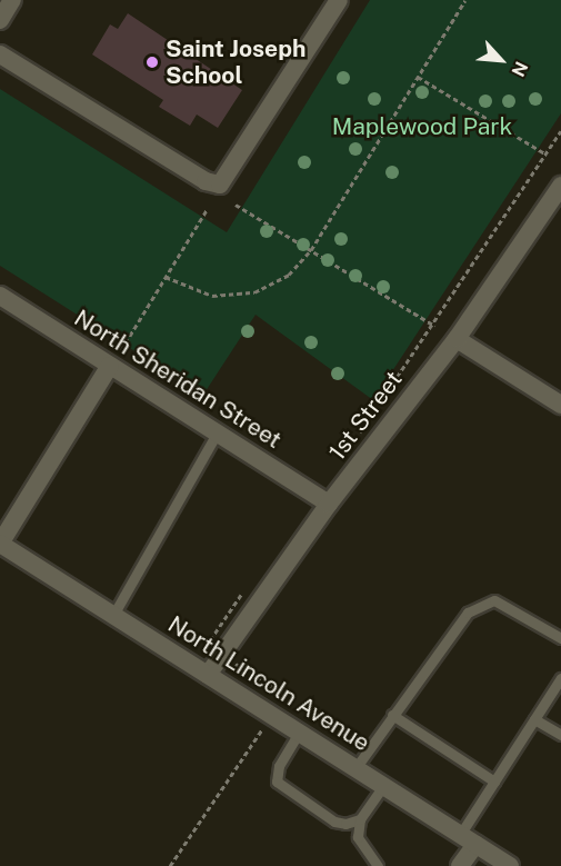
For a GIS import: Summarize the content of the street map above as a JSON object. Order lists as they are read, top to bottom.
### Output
{
  "streets": {
    "street": ["North Sheridan Street", "1st Street", "North Lincoln Avenue"]
  },
  "crossings": [
    ["North Sheridan Street", "1st Street"],
    ["1st Street", "North Lincoln Avenue"]
  ],
  "parks": ["Maplewood Park"],
  "places": ["Saint Joseph School"],
  "north": "bottom right"
}
